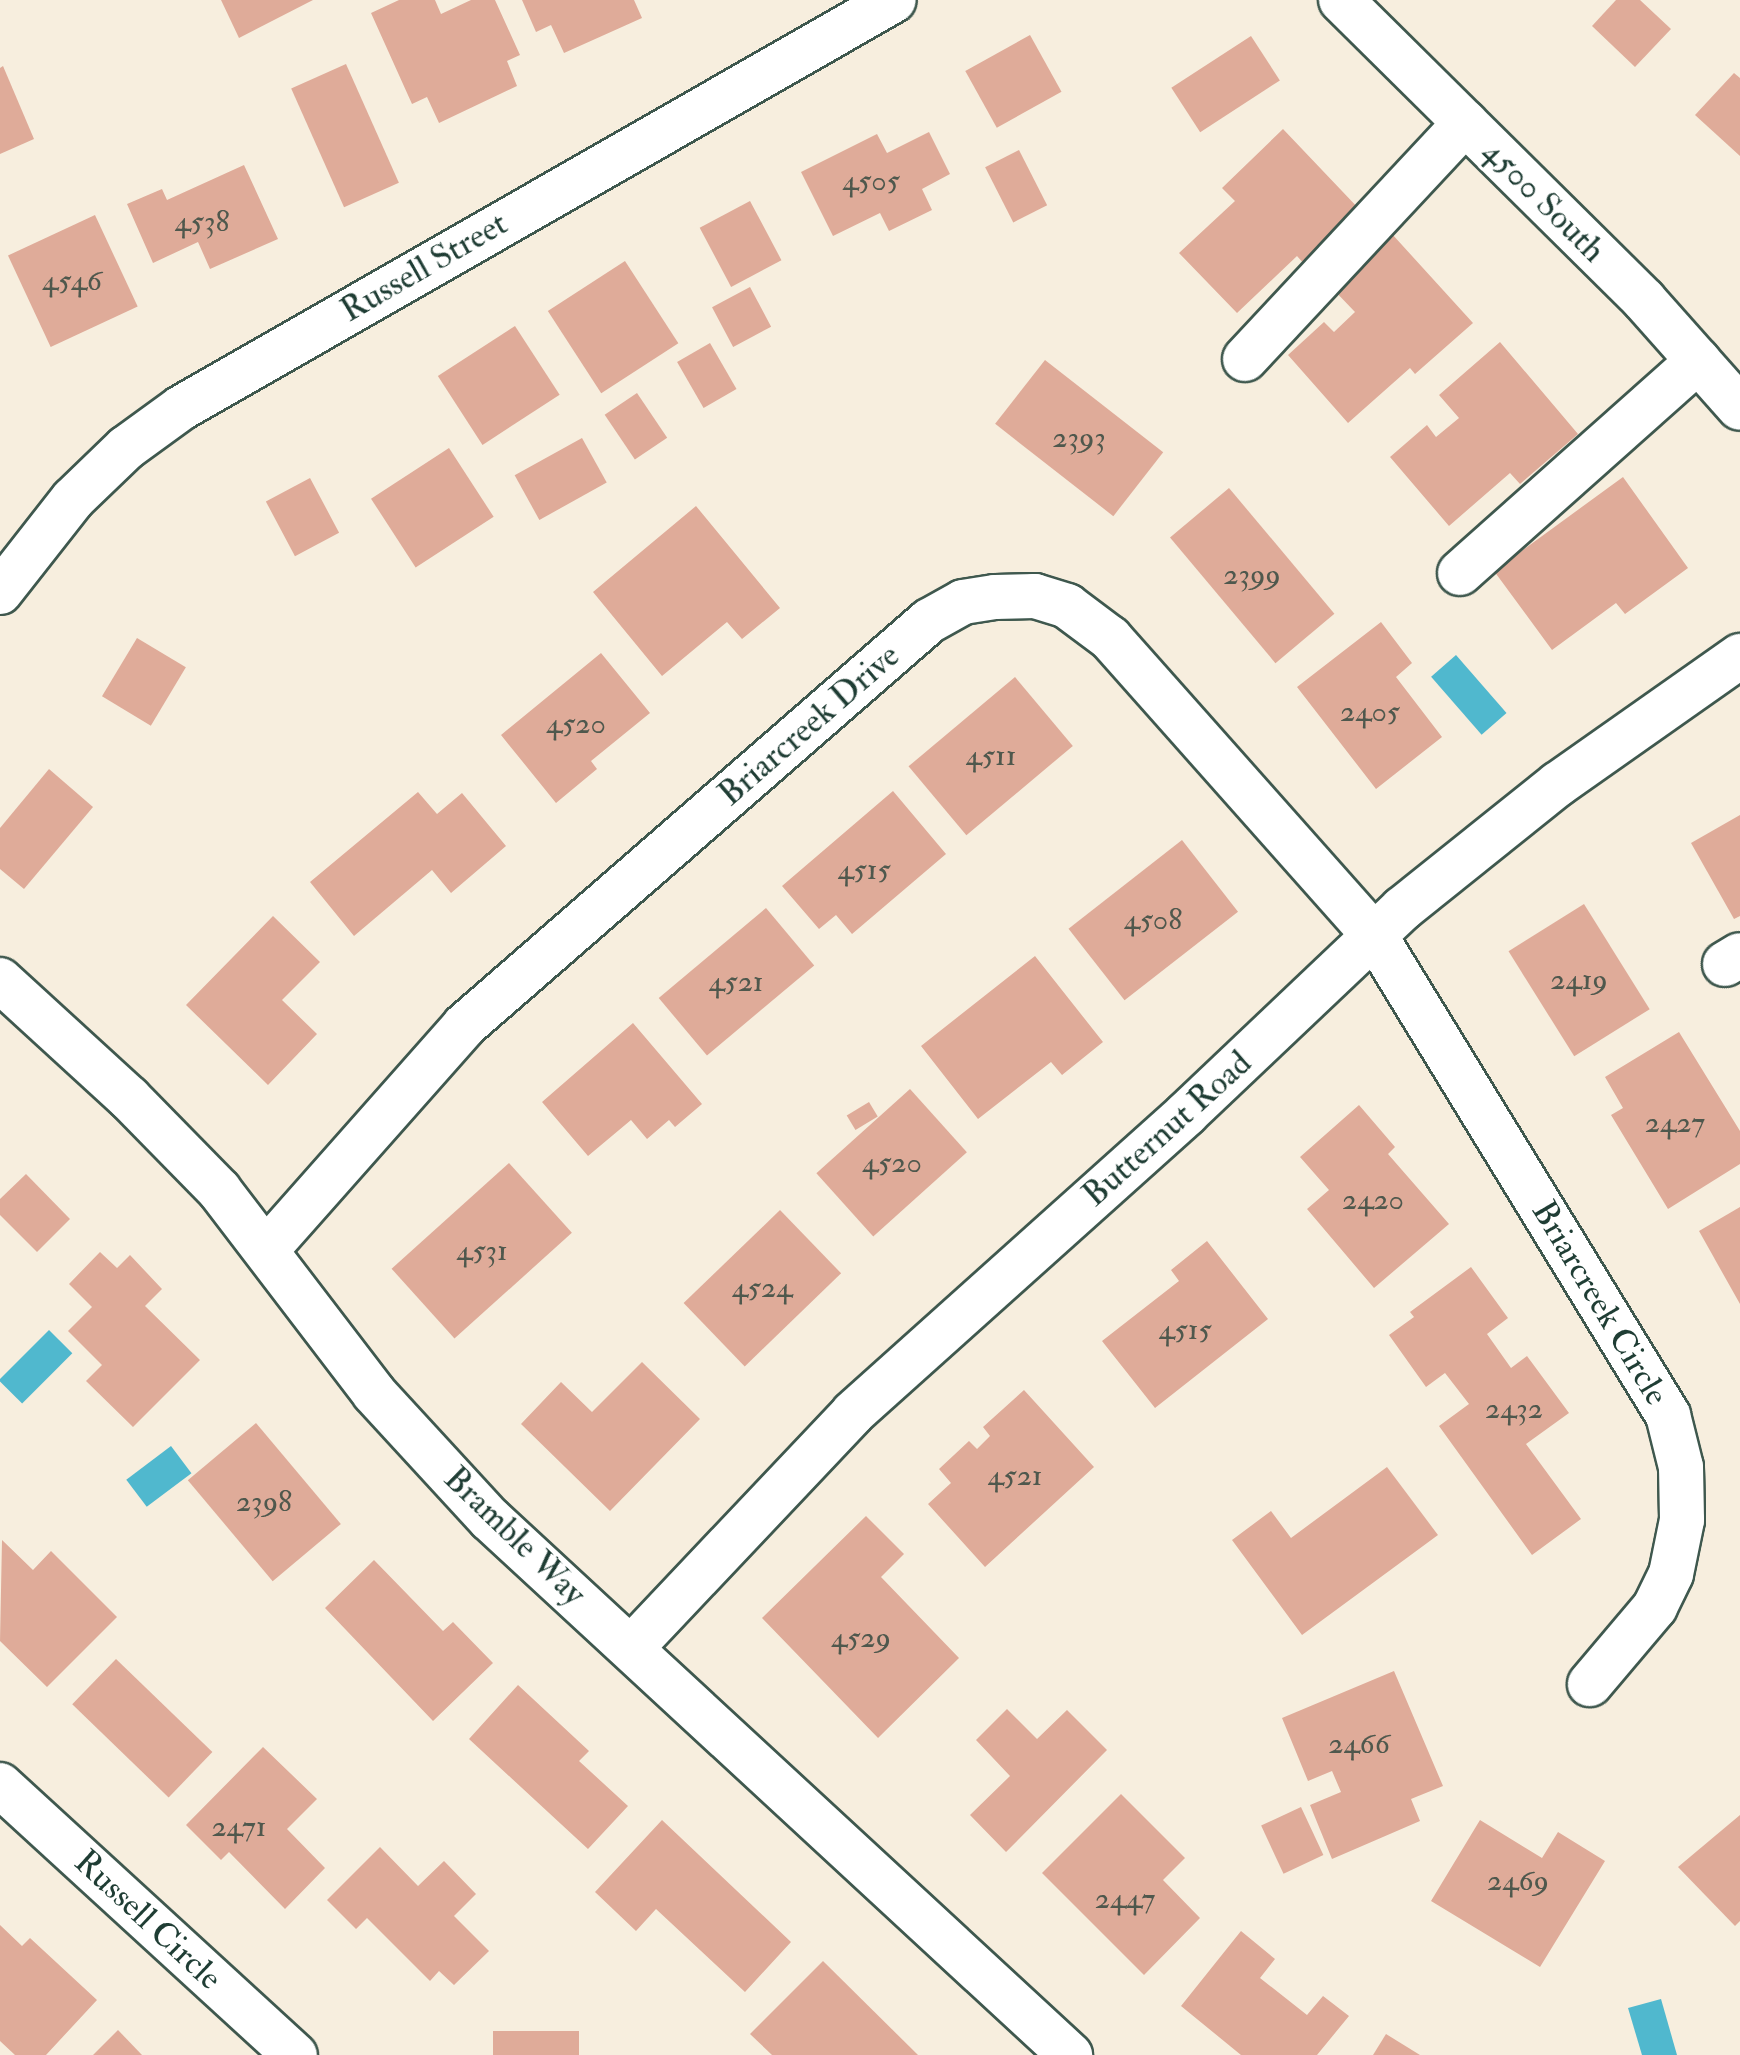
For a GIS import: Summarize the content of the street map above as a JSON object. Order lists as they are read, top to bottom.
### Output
{
  "streets": {
    "street": [
      "4500 South",
      "Russell Street",
      "Briarcreek Drive",
      "Butternut Road",
      "Briarcreek Circle",
      "Bramble Way",
      "Russell Circle"
    ]
  },
  "crossings": [
    ["Briarcreek Drive", "Butternut Road"],
    ["Briarcreek Drive", "Briarcreek Circle"],
    ["Briarcreek Drive", "Bramble Way"],
    ["Butternut Road", "Briarcreek Circle"],
    ["Butternut Road", "Bramble Way"]
  ],
  "house_numbers": [
    "4505",
    "4538",
    "4546",
    "2393",
    "2399",
    "2405",
    "4520",
    "4511",
    "4515",
    "4508",
    "2419",
    "4521",
    "2427",
    "4520",
    "2420",
    "4531",
    "4524",
    "4515",
    "2432",
    "4521",
    "2398",
    "4529",
    "2466",
    "2471",
    "2469",
    "2447"
  ]
}
